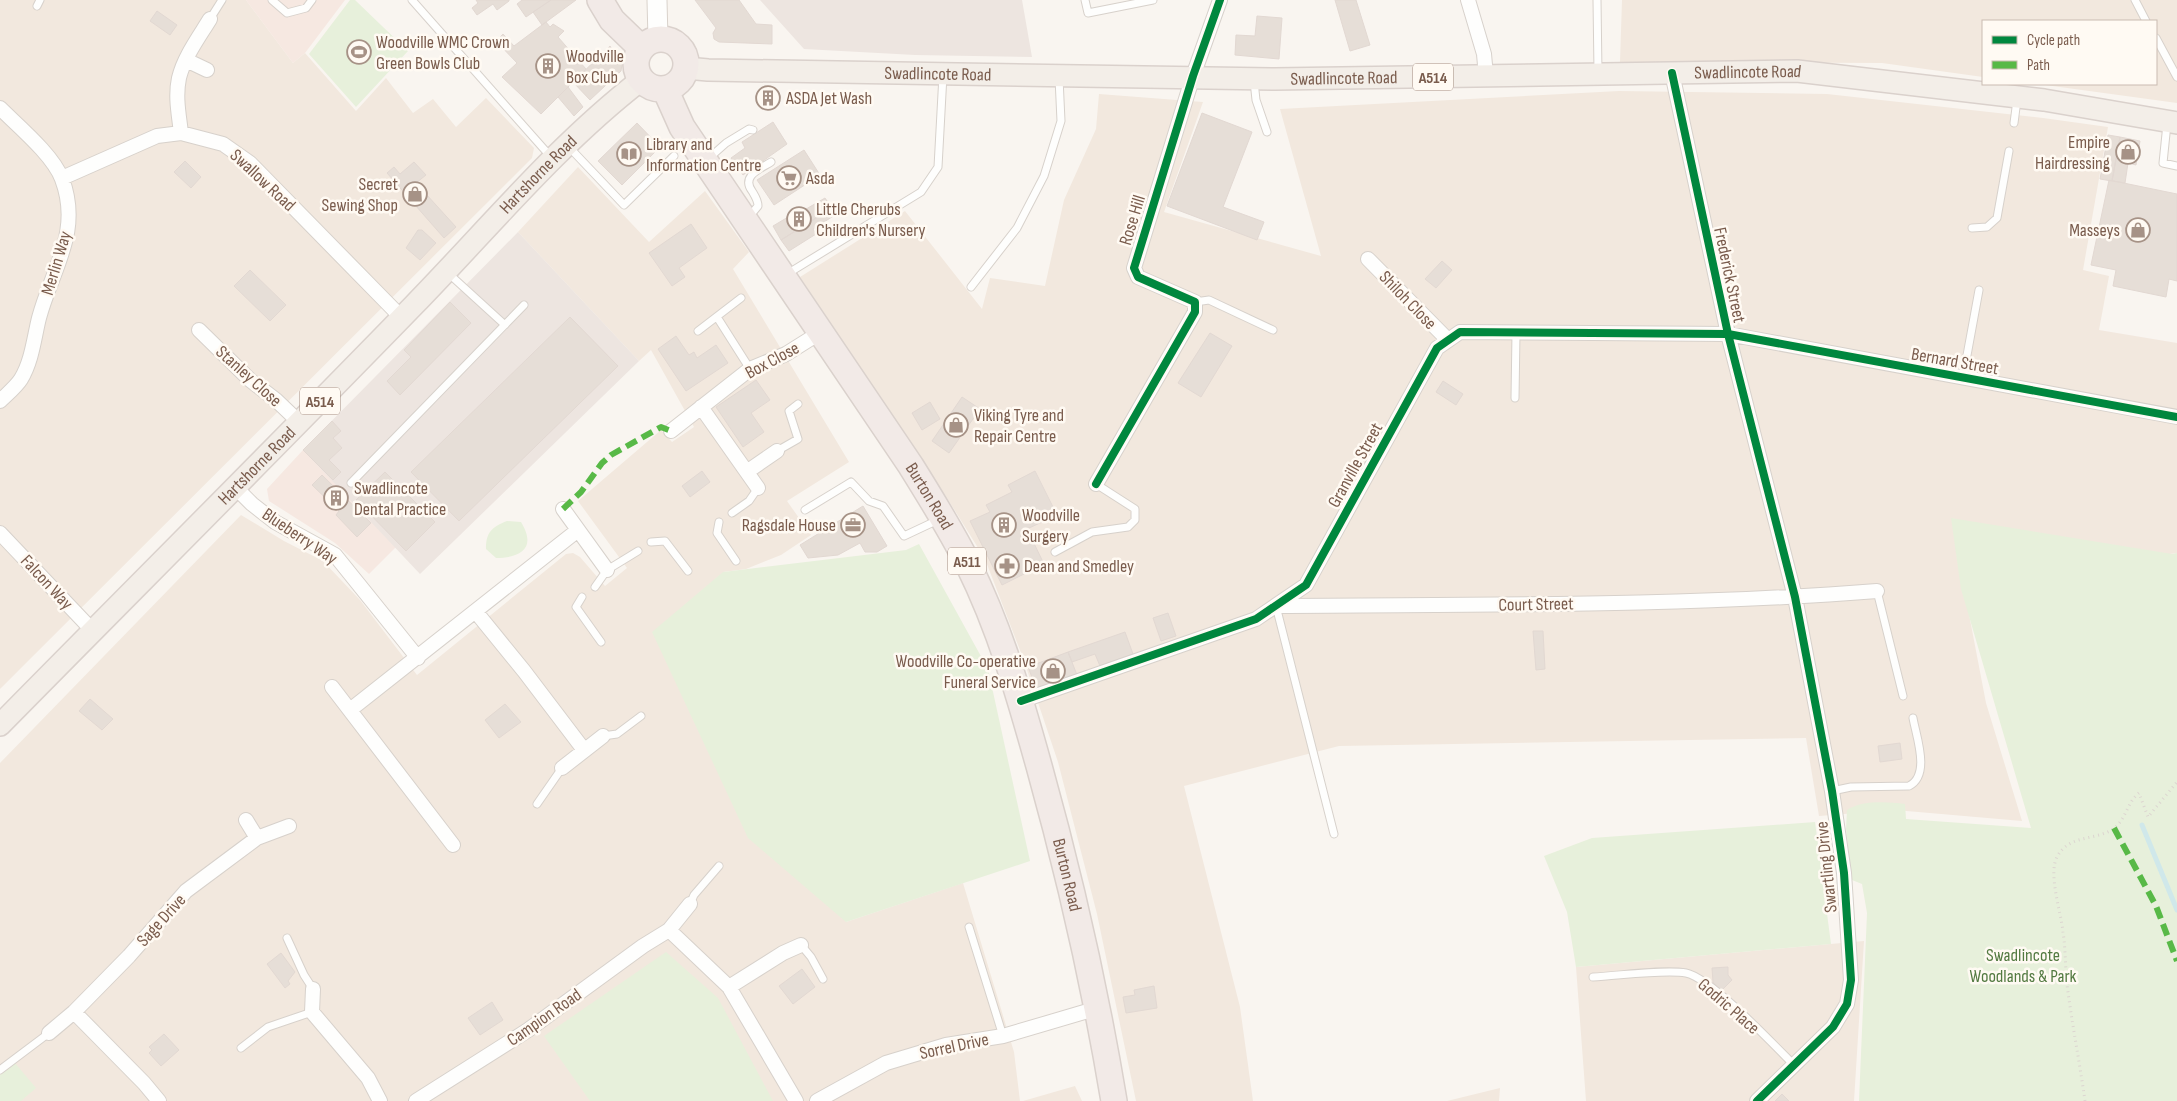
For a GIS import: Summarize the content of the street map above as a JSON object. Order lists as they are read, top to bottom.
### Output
{
  "streets": {
    "highway": ["Burton Road", "A511"],
    "main road": ["Swadlincote Road", "A514", "Hartshorne Road"],
    "street": [
      "Swallow Road",
      "Rose Hill",
      "Merlin Way",
      "Frederick Street",
      "Shiloh Close",
      "Box Close",
      "Bernard Street",
      "Stanley Close",
      "Granville Street",
      "Blueberry Way",
      "Falcon Way",
      "Court Street",
      "Swartling Drive",
      "Sage Drive",
      "Campion Road",
      "Sorrel Drive"
    ],
    "lane": ["Godric Place"]
  },
  "crossings": [
    ["Swadlincote Road", "Hartshorne Road"],
    ["Swadlincote Road", "Rose Hill"],
    ["Swadlincote Road", "Frederick Street"],
    ["Swadlincote Road", "Burton Road"],
    ["Hartshorne Road", "Swallow Road"],
    ["Hartshorne Road", "Stanley Close"],
    ["Hartshorne Road", "Burton Road"],
    ["Hartshorne Road", "Blueberry Way"],
    ["Hartshorne Road", "Falcon Way"],
    ["Swallow Road", "Merlin Way"],
    ["Frederick Street", "Bernard Street"],
    ["Frederick Street", "Granville Street"],
    ["Frederick Street", "Court Street"],
    ["Frederick Street", "Swartling Drive"],
    ["Shiloh Close", "Granville Street"],
    ["Box Close", "Burton Road"],
    ["Bernard Street", "Granville Street"],
    ["Granville Street", "Burton Road"],
    ["Granville Street", "Court Street"],
    ["Burton Road", "Sorrel Drive"],
    ["Court Street", "Swartling Drive"],
    ["Swartling Drive", "Godric Place"]
  ],
  "parks": ["Swadlincote Woodlands & Park"],
  "places": {
    "sports": ["Woodville WMC Crown Green Bowls Club"],
    "building": [
      "Woodville Box Club",
      "ASDA Jet Wash",
      "Little Cherubs Children's Nursery",
      "Swadlincote Dental Practice",
      "Woodville Surgery"
    ],
    "shop": [
      "Empire Hairdressing",
      "Secret Sewing Shop",
      "Masseys",
      "Viking Tyre and Repair Centre",
      "Woodville Co-operative Funeral Service"
    ],
    "library": ["Library and Information Centre"],
    "supermarket": ["Asda"],
    "office": ["Ragsdale House"],
    "pharmacy": ["Dean and Smedley"]
  },
  "legend": ["Cycle path", "Path"]
}
